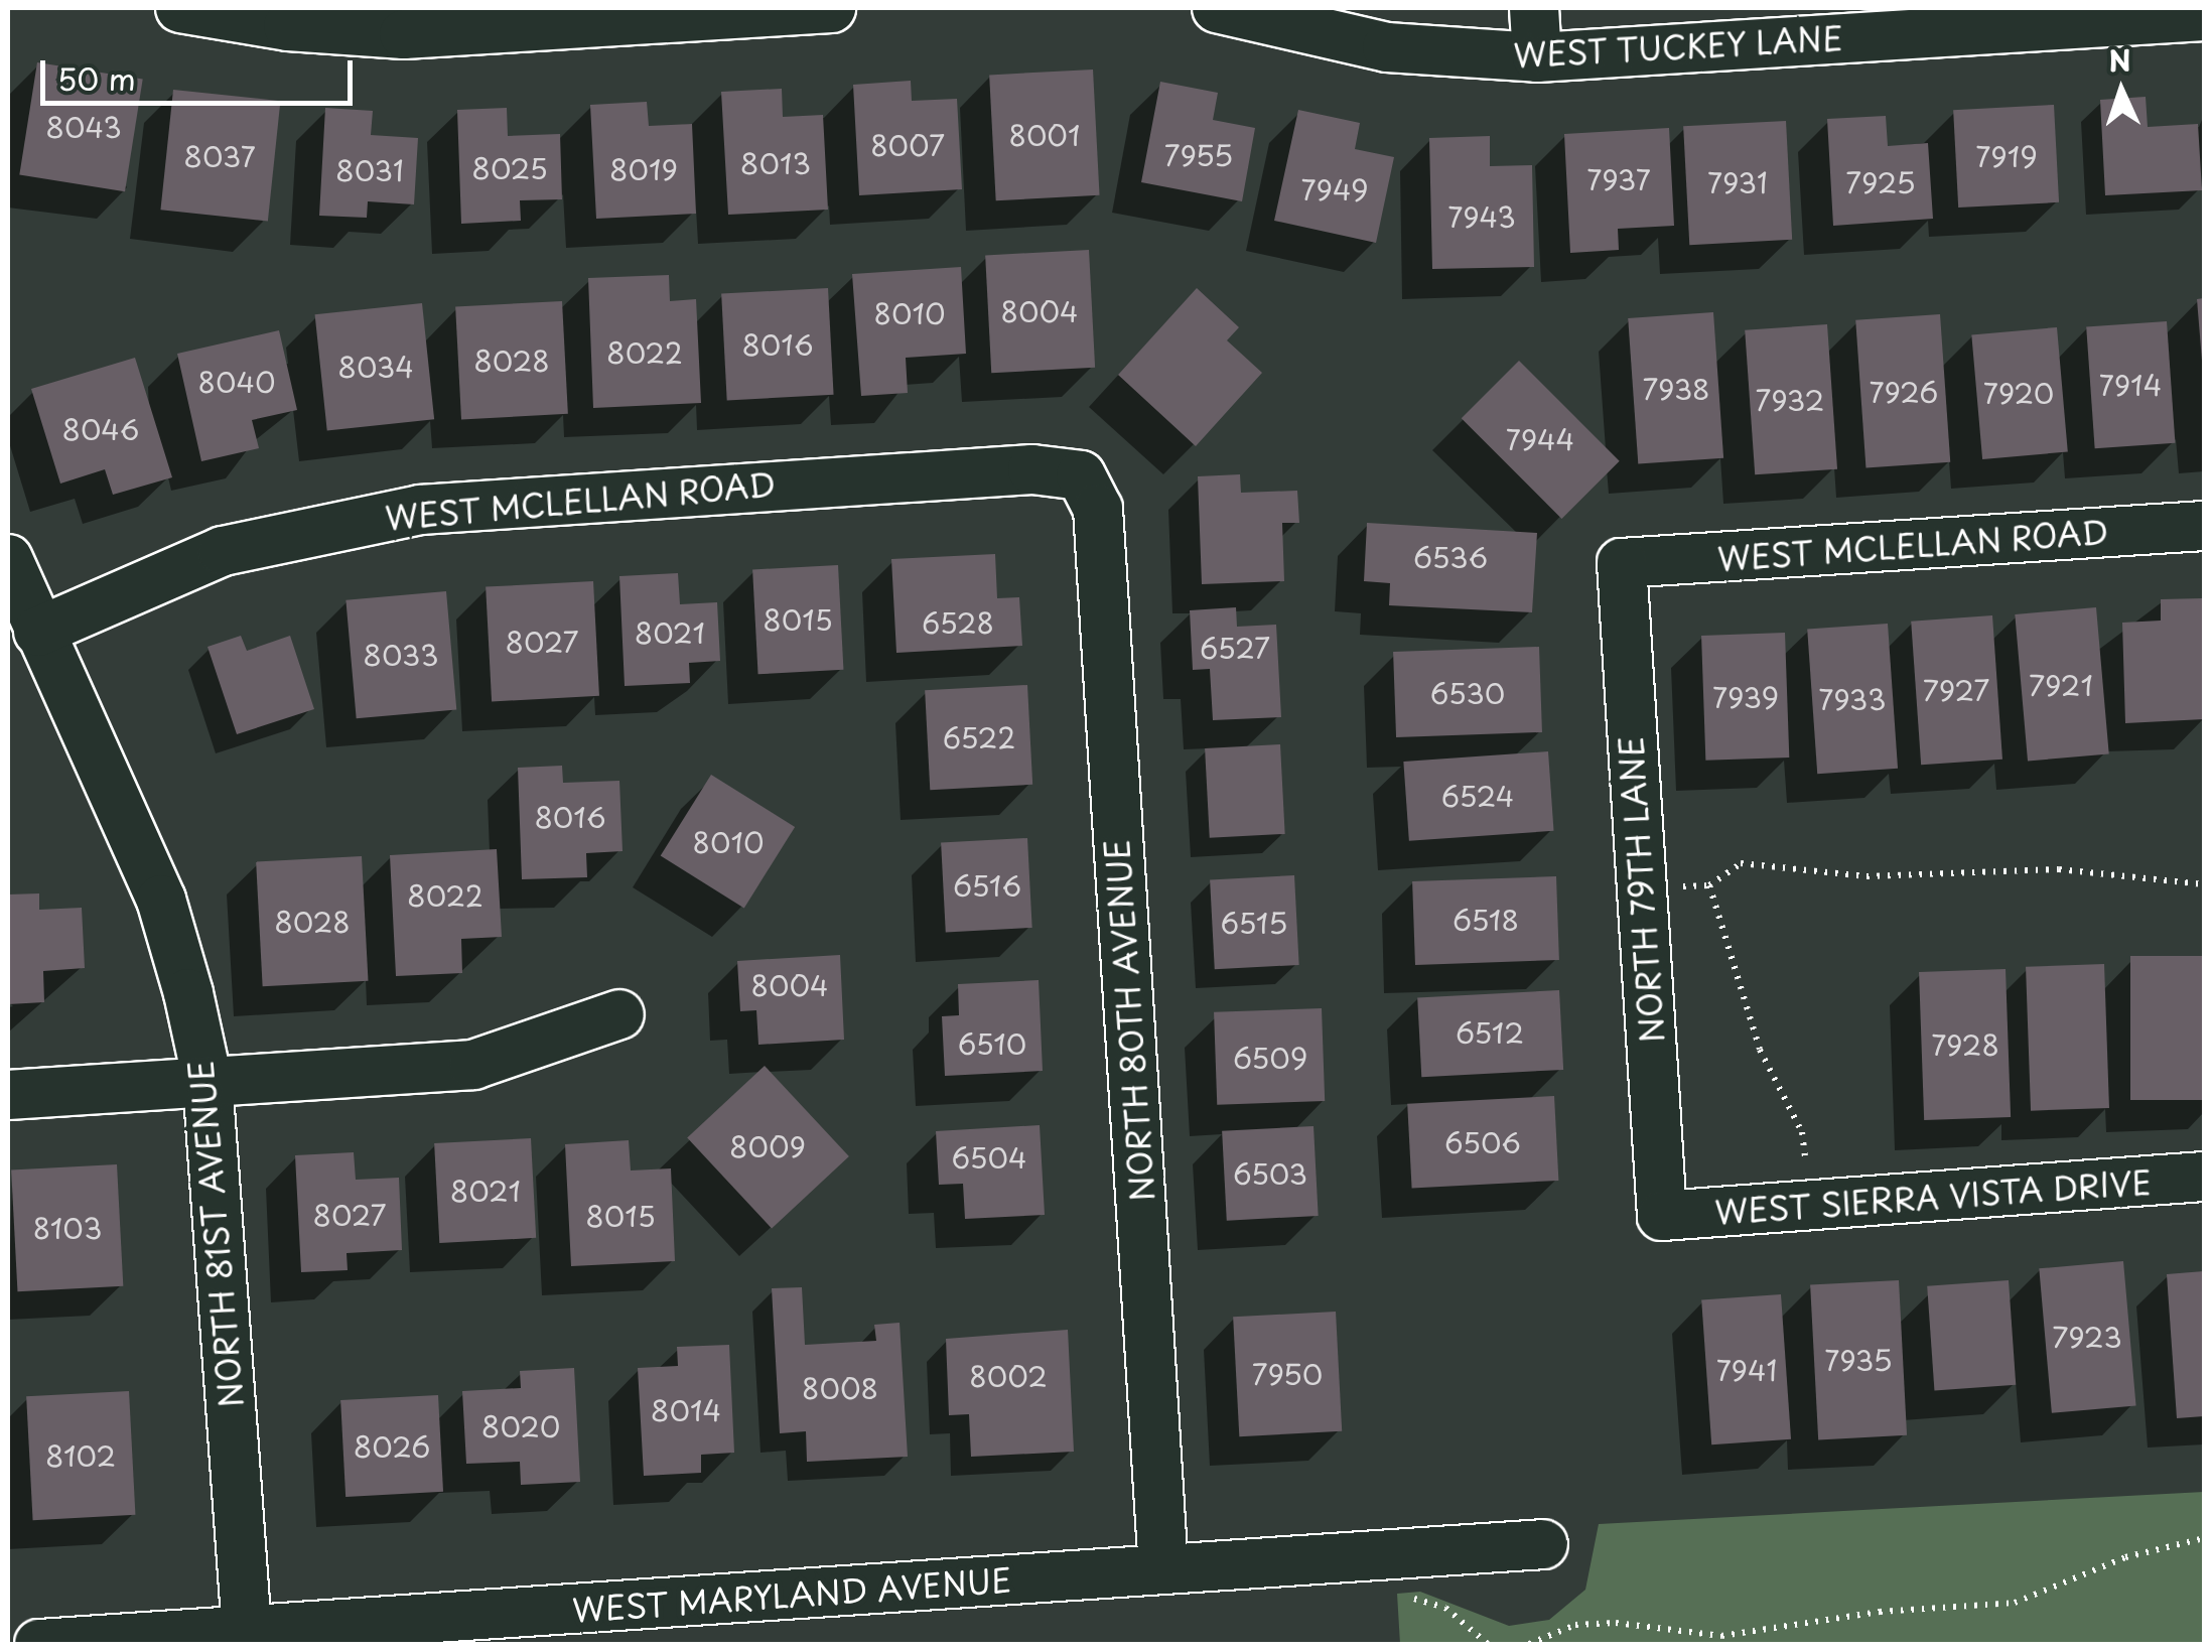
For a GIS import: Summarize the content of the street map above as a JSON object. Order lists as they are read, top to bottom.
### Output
{
  "streets": {
    "street": [
      "WEST TUCKEY LANE",
      "WEST MCLELLAN ROAD",
      "NORTH 79TH LANE",
      "NORTH 80TH AVENUE",
      "WEST SIERRA VISTA DRIVE",
      "NORTH 81ST AVENUE",
      "WEST MARYLAND AVENUE"
    ]
  },
  "crossings": [
    ["WEST MCLELLAN ROAD", "NORTH 79TH LANE"],
    ["WEST MCLELLAN ROAD", "NORTH 80TH AVENUE"],
    ["WEST MCLELLAN ROAD", "NORTH 81ST AVENUE"],
    ["NORTH 79TH LANE", "WEST SIERRA VISTA DRIVE"],
    ["NORTH 80TH AVENUE", "WEST MARYLAND AVENUE"],
    ["NORTH 81ST AVENUE", "WEST MARYLAND AVENUE"]
  ],
  "house_numbers": [
    "8043",
    "8001",
    "8007",
    "7955",
    "8037",
    "7919",
    "8013",
    "8025",
    "8019",
    "8031",
    "7937",
    "7931",
    "7925",
    "7949",
    "7943",
    "8004",
    "8010",
    "8016",
    "8022",
    "8028",
    "8034",
    "8040",
    "7914",
    "7938",
    "7926",
    "7920",
    "7932",
    "8046",
    "7944",
    "6536",
    "8015",
    "6528",
    "8021",
    "8027",
    "6527",
    "8033",
    "7921",
    "7927",
    "6530",
    "7939",
    "7933",
    "6522",
    "6524",
    "8016",
    "8010",
    "6516",
    "8022",
    "6518",
    "8028",
    "6515",
    "8004",
    "6512",
    "6510",
    "7928",
    "6509",
    "6506",
    "8009",
    "6504",
    "6503",
    "8021",
    "8027",
    "8015",
    "8103",
    "7923",
    "7935",
    "7941",
    "7950",
    "8002",
    "8008",
    "8014",
    "8020",
    "8026",
    "8102"
  ],
  "scale_bar": "50 m",
  "north": "top"
}
